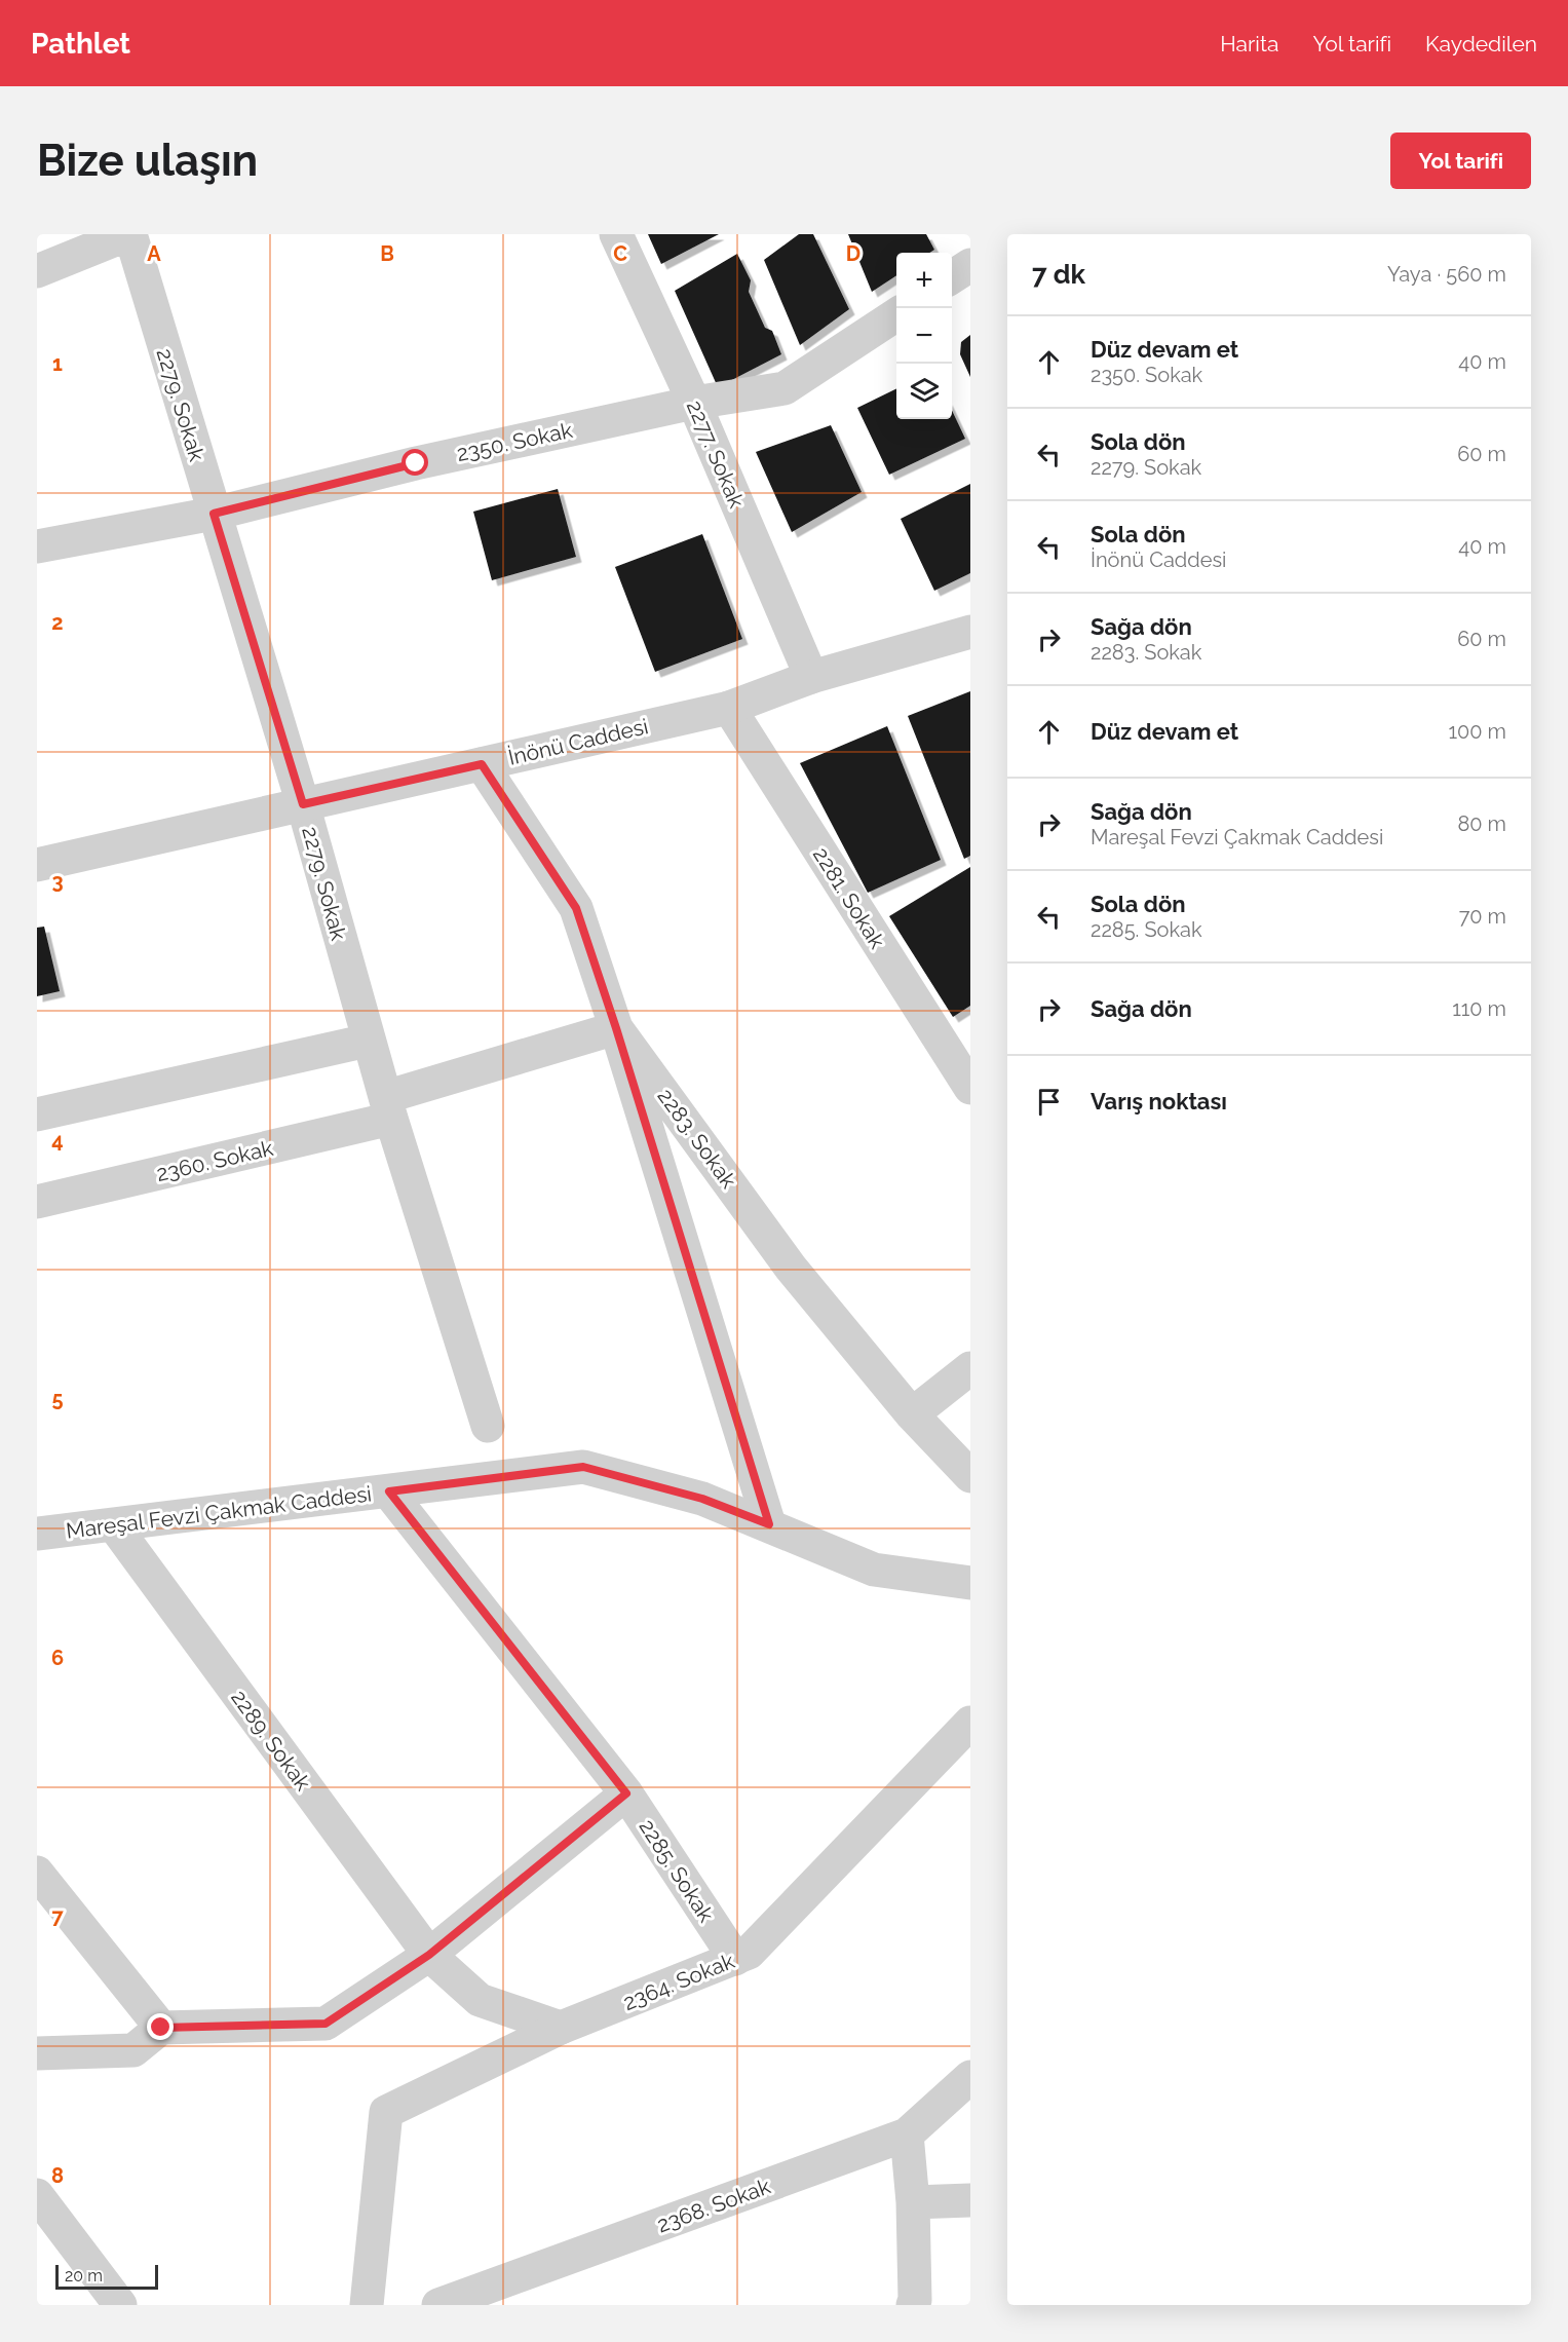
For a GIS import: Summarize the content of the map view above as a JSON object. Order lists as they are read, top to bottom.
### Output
{
  "streets": {
    "street": [
      "2279. Sokak",
      "2350. Sokak",
      "2277. Sokak",
      "İnönü Caddesi",
      "2281. Sokak",
      "2283. Sokak",
      "2360. Sokak",
      "Mareşal Fevzi Çakmak Caddesi",
      "2289. Sokak",
      "2285. Sokak",
      "2364. Sokak",
      "2368. Sokak"
    ]
  },
  "crossings": [
    ["2279. Sokak", "2350. Sokak"],
    ["2279. Sokak", "İnönü Caddesi"],
    ["2279. Sokak", "2360. Sokak"],
    ["2350. Sokak", "2277. Sokak"],
    ["2277. Sokak", "İnönü Caddesi"],
    ["İnönü Caddesi", "2281. Sokak"],
    ["İnönü Caddesi", "2283. Sokak"],
    ["2283. Sokak", "2360. Sokak"],
    ["Mareşal Fevzi Çakmak Caddesi", "2289. Sokak"],
    ["Mareşal Fevzi Çakmak Caddesi", "2285. Sokak"],
    ["2289. Sokak", "2364. Sokak"],
    ["2285. Sokak", "2364. Sokak"]
  ],
  "scale_bar": "20 m",
  "page": {
    "header": "Pathlet",
    "nav": ["Harita", "Yol tarifi", "Kaydedilen"],
    "buttons": "Yol tarifi",
    "title": "Bize ulaşın",
    "heading": ["7 dk", "Yaya · 560 m"],
    "map_buttons": ["+", "−"],
    "list": [
      ["Düz devam et", "2350. Sokak", "40 m"],
      ["Sola dön", "2279. Sokak", "60 m"],
      ["Sola dön", "İnönü Caddesi", "40 m"],
      ["Sağa dön", "2283. Sokak", "60 m"],
      ["Düz devam et", "100 m"],
      ["Sağa dön", "Mareşal Fevzi Çakmak Caddesi", "80 m"],
      ["Sola dön", "2285. Sokak", "70 m"],
      ["Sağa dön", "110 m"],
      "Varış noktası"
    ],
    "scale": "20 m"
  },
  "grid": {
    "columns": [
      "A",
      "B",
      "C",
      "D"
    ],
    "rows": [
      "1",
      "2",
      "3",
      "4",
      "5",
      "6",
      "7",
      "8"
    ]
  }
}
